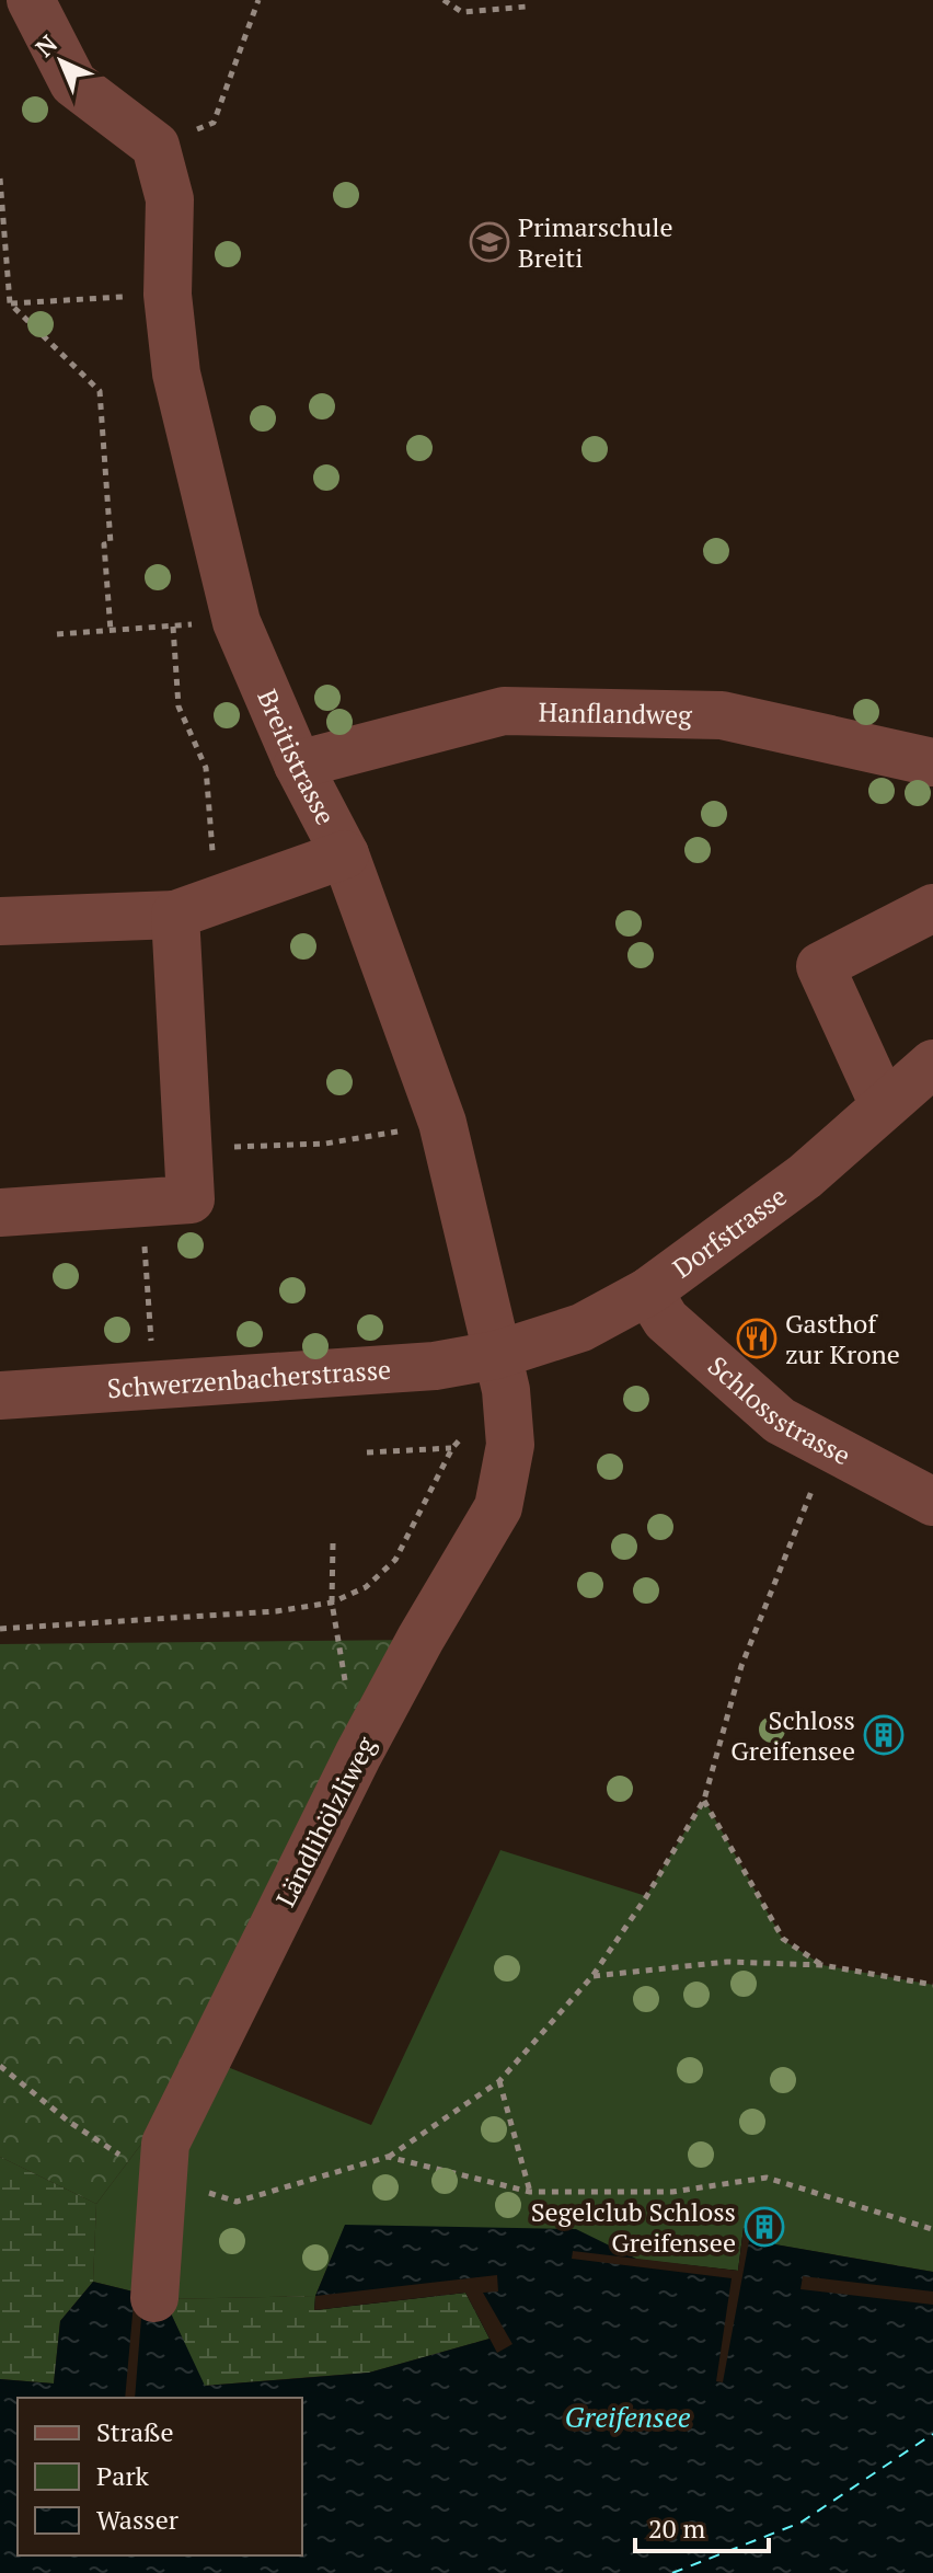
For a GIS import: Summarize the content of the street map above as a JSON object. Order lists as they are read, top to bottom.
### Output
{
  "streets": {
    "street": [
      "Hanflandweg",
      "Breitistrasse",
      "Dorfstrasse",
      "Schwerzenbacherstrasse",
      "Schlossstrasse",
      "Ländlihölzliweg"
    ]
  },
  "crossings": [
    ["Hanflandweg", "Breitistrasse"],
    ["Breitistrasse", "Dorfstrasse"],
    ["Breitistrasse", "Schwerzenbacherstrasse"],
    ["Breitistrasse", "Ländlihölzliweg"],
    ["Dorfstrasse", "Schwerzenbacherstrasse"],
    ["Dorfstrasse", "Schlossstrasse"],
    ["Dorfstrasse", "Ländlihölzliweg"],
    ["Schwerzenbacherstrasse", "Ländlihölzliweg"]
  ],
  "water": ["Greifensee"],
  "places": {
    "school or university": ["Primarschule Breiti"],
    "restaurant": ["Gasthof zur Krone"],
    "building": ["Schloss Greifensee", "Segelclub Schloss Greifensee"]
  },
  "legend": ["Straße", "Park", "Wasser"],
  "scale_bar": "20 m",
  "north": "top left"
}
